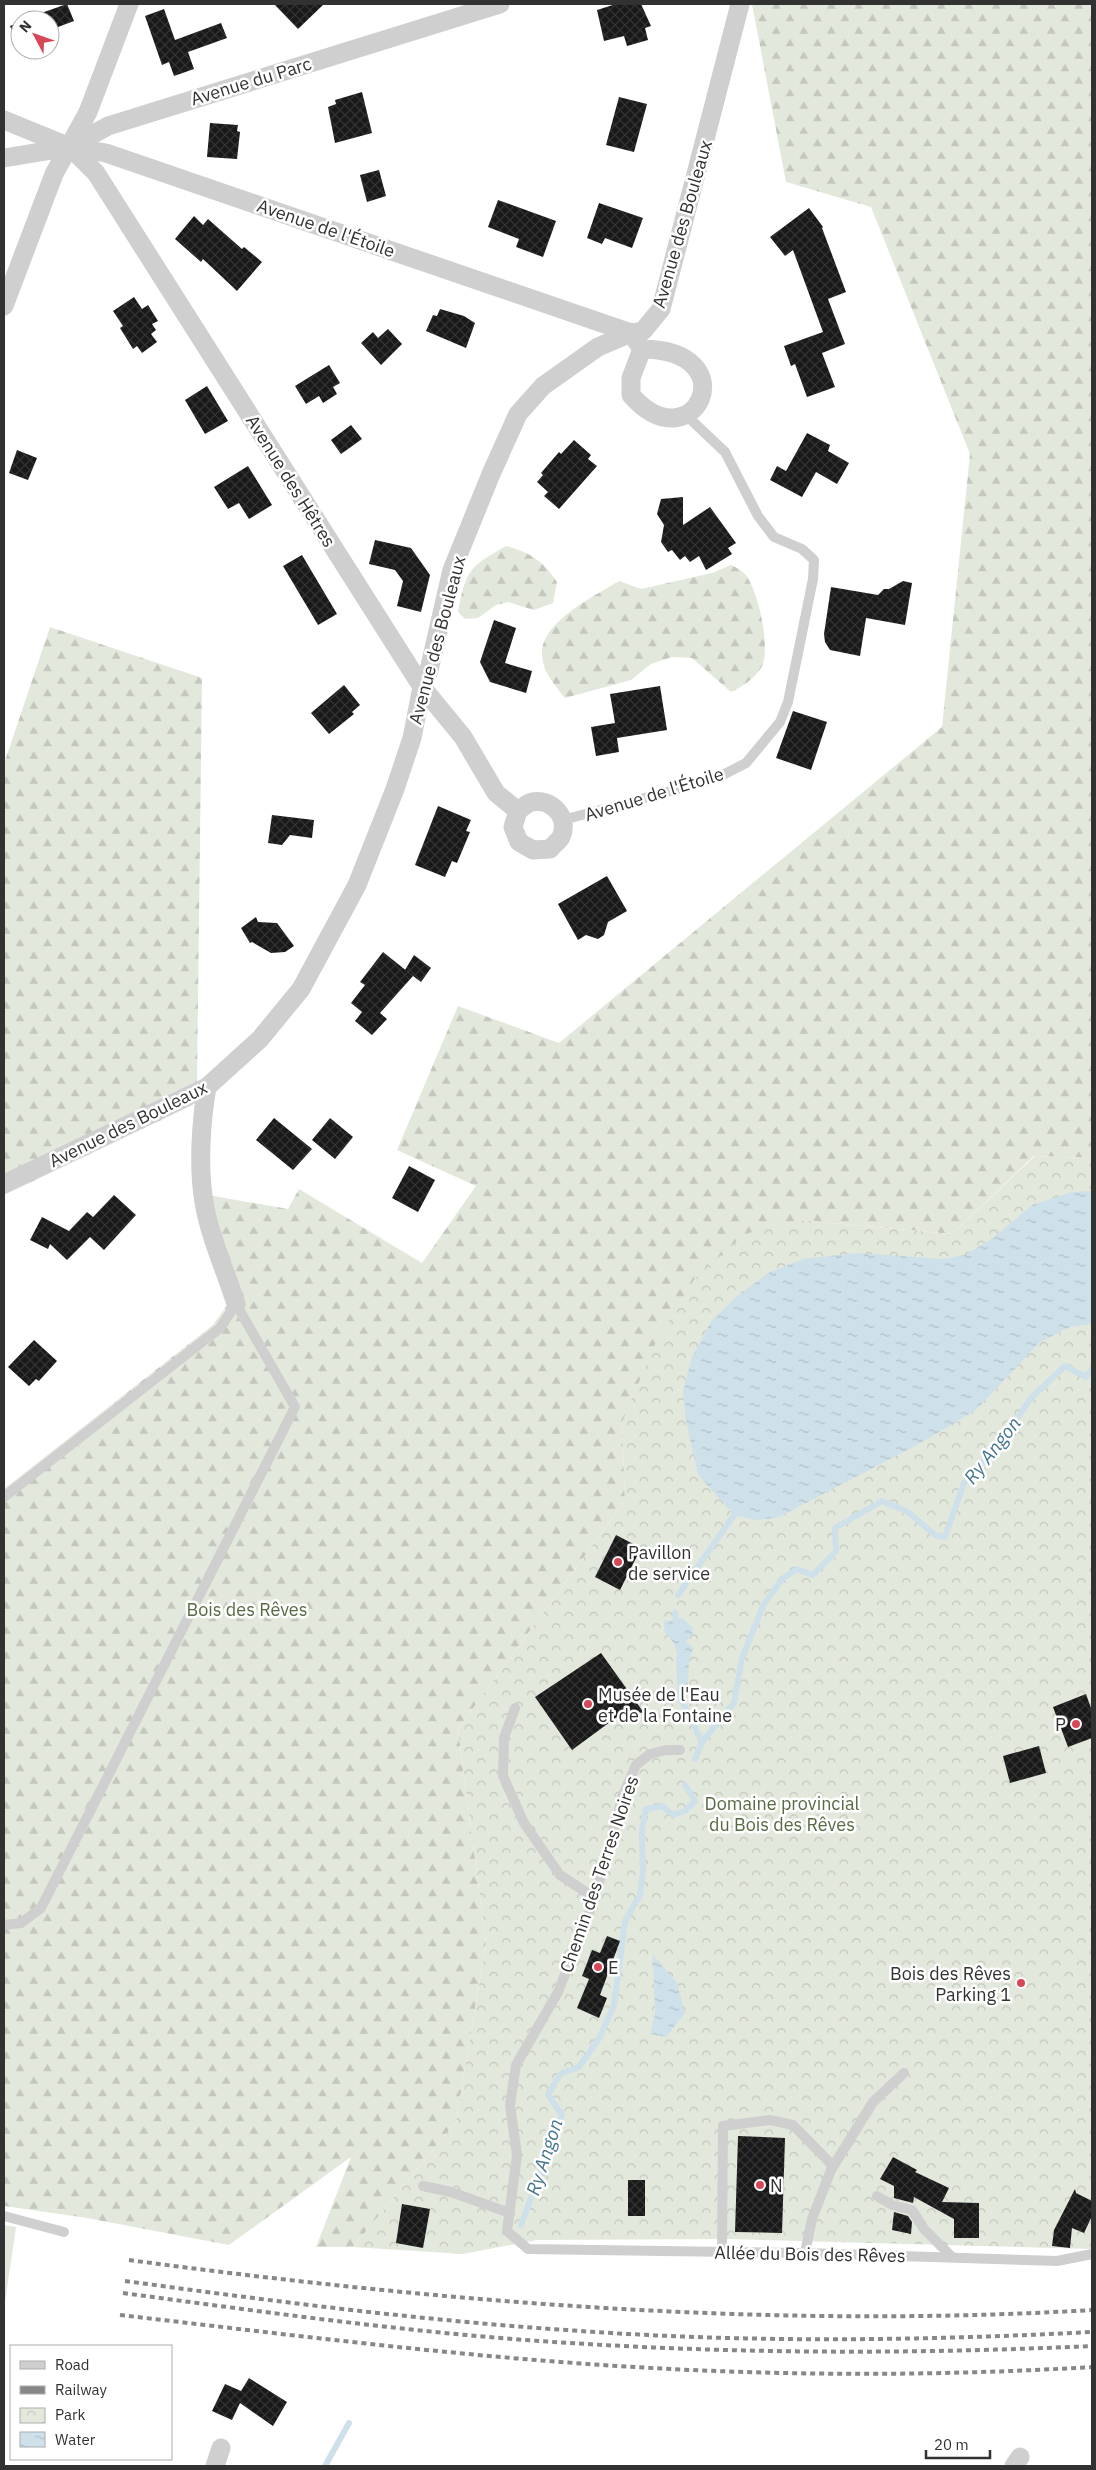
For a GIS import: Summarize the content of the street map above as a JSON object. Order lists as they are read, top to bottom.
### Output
{
  "streets": {
    "street": [
      "Avenue du Parc",
      "Avenue des Bouleaux",
      "Avenue de l'Étoile",
      "Avenue des Hêtres"
    ],
    "lane": ["Chemin des Terres Noires", "Allée du Bois des Rêves"]
  },
  "crossings": [
    ["Avenue du Parc", "Avenue de l'Étoile"],
    ["Avenue du Parc", "Avenue des Hêtres"],
    ["Avenue des Bouleaux", "Avenue de l'Étoile"],
    ["Avenue des Bouleaux", "Avenue des Hêtres"],
    ["Avenue de l'Étoile", "Avenue des Hêtres"],
    ["Chemin des Terres Noires", "Allée du Bois des Rêves"]
  ],
  "water": ["Ry Angon"],
  "parks": ["Bois des Rêves", "Domaine provincial du Bois des Rêves"],
  "places": [
    "Pavillon de service",
    "Musée de l'Eau et de la Fontaine",
    "P",
    "E",
    "Bois des Rêves Parking 1",
    "N"
  ],
  "legend": [
    "Road",
    "Railway",
    "Park",
    "Water"
  ],
  "scale_bar": "20 m",
  "north": "top left"
}
